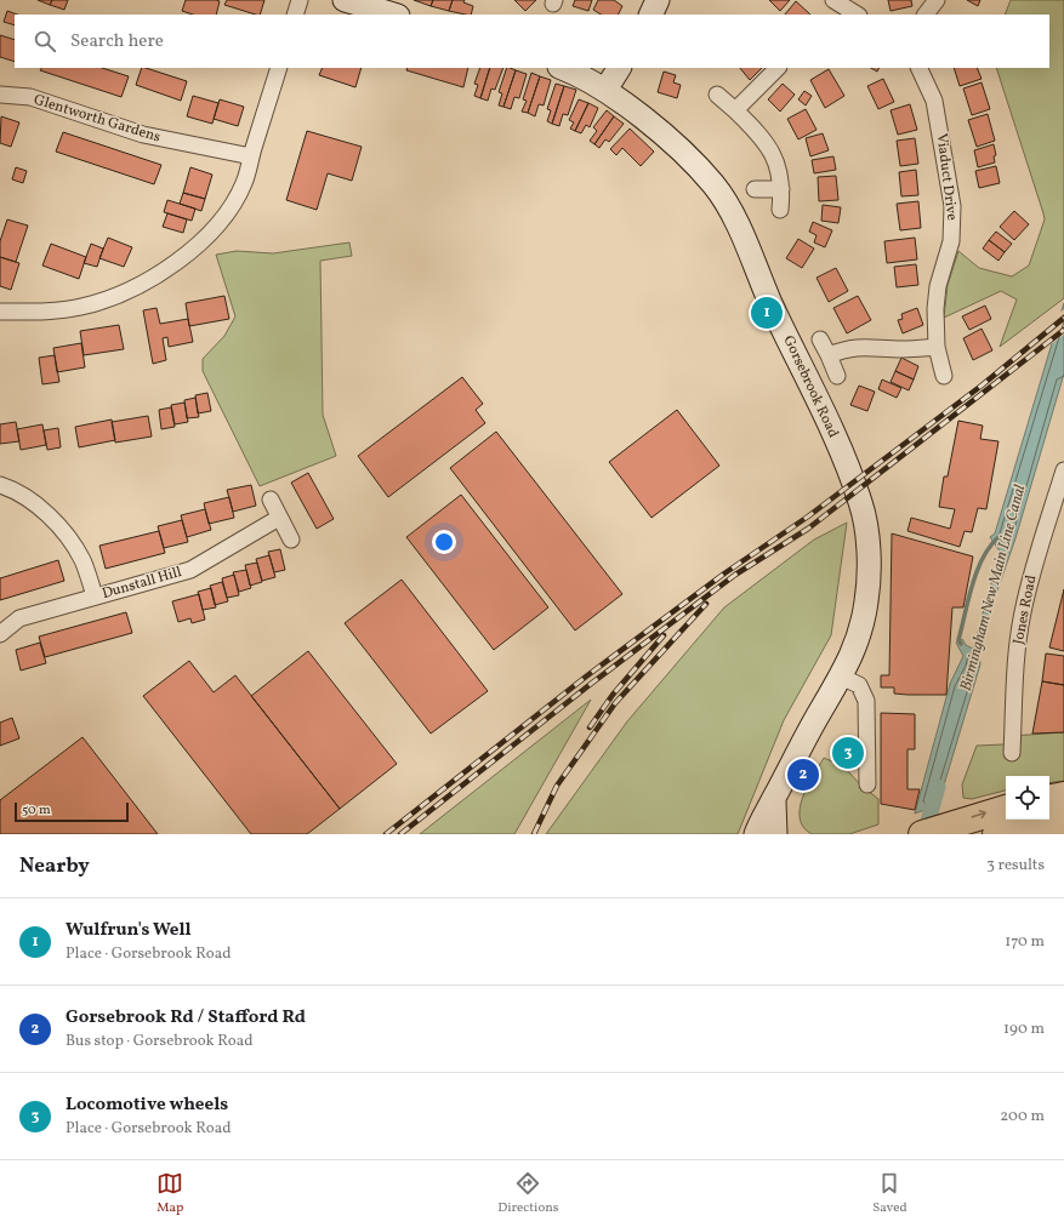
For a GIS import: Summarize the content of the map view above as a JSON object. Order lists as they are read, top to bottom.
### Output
{
  "streets": {
    "street": [
      "Glentworth Gardens",
      "Viaduct Drive",
      "Gorsebrook Road",
      "Dunstall Hill",
      "Jones Road"
    ]
  },
  "water": ["Birmingham New Main Line Canal"],
  "scale_bar": "50 m",
  "page": {
    "search": "Search here",
    "pins": ["1", "3", "2"],
    "scale": "50 m",
    "heading": ["Nearby", "3 results"],
    "list": [
      {
        "mark": "1",
        "name": "Wulfrun's Well",
        "note": "Place · Gorsebrook Road",
        "value": "170 m"
      },
      {
        "mark": "2",
        "name": "Gorsebrook Rd / Stafford Rd",
        "note": "Bus stop · Gorsebrook Road",
        "value": "190 m"
      },
      {
        "mark": "3",
        "name": "Locomotive wheels",
        "note": "Place · Gorsebrook Road",
        "value": "200 m"
      }
    ],
    "nav": ["Map", "Directions", "Saved"]
  }
}
